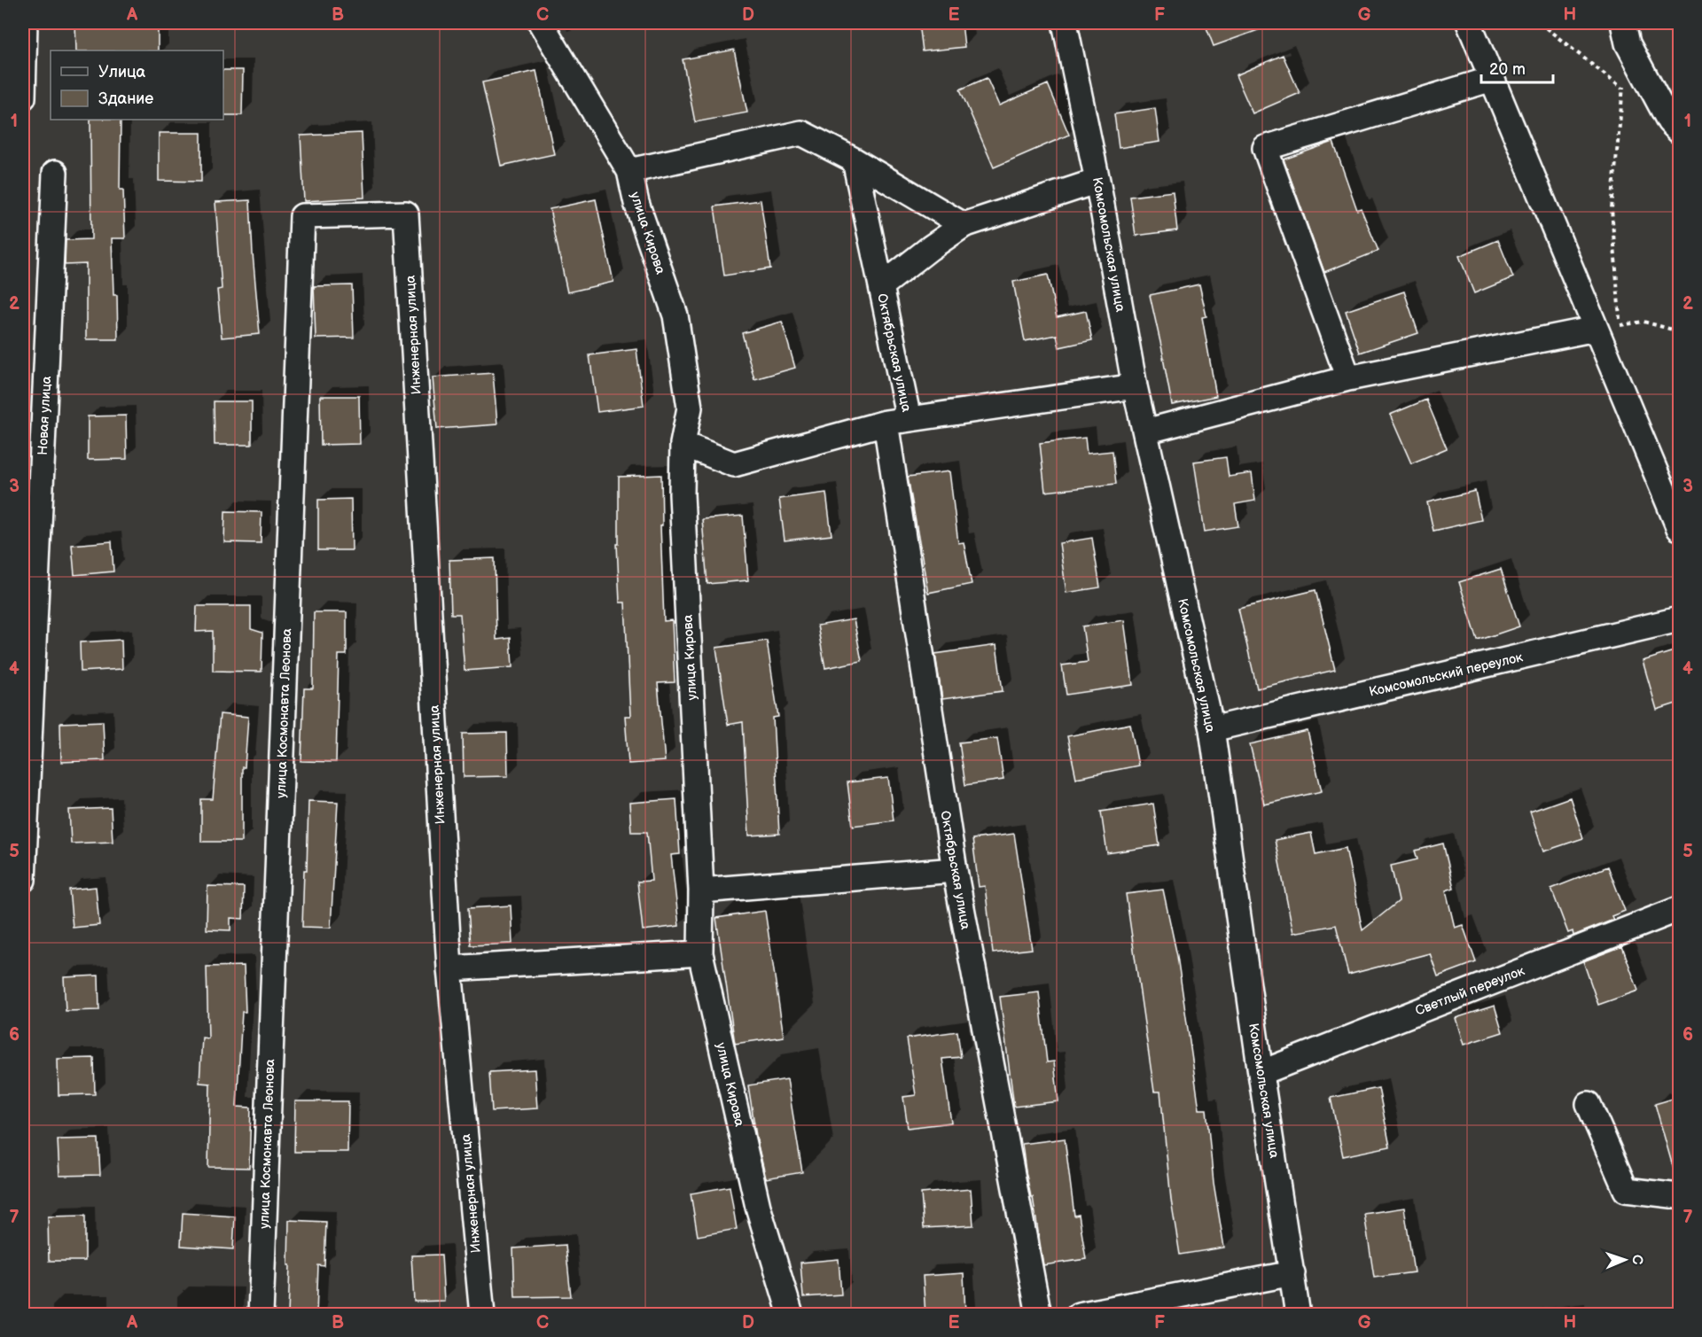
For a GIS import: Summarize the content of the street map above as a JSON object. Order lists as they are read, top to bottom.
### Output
{
  "streets": {
    "street": [
      "улица Кирова",
      "Комсомольская улица",
      "Инженерная улица",
      "Октябрьская улица",
      "Новая улица",
      "Комсомольский переулок",
      "улица Космонавта Леонова",
      "Светлый переулок"
    ]
  },
  "crossings": [
    ["Комсомольская улица", "Комсомольский переулок"],
    ["Комсомольская улица", "Светлый переулок"],
    ["Инженерная улица", "улица Космонавта Леонова"]
  ],
  "legend": ["Улица", "Здание"],
  "scale_bar": "20 m",
  "north": "right",
  "grid": {
    "columns": [
      "A",
      "B",
      "C",
      "D",
      "E",
      "F",
      "G",
      "H"
    ],
    "rows": [
      "1",
      "2",
      "3",
      "4",
      "5",
      "6",
      "7"
    ]
  }
}
